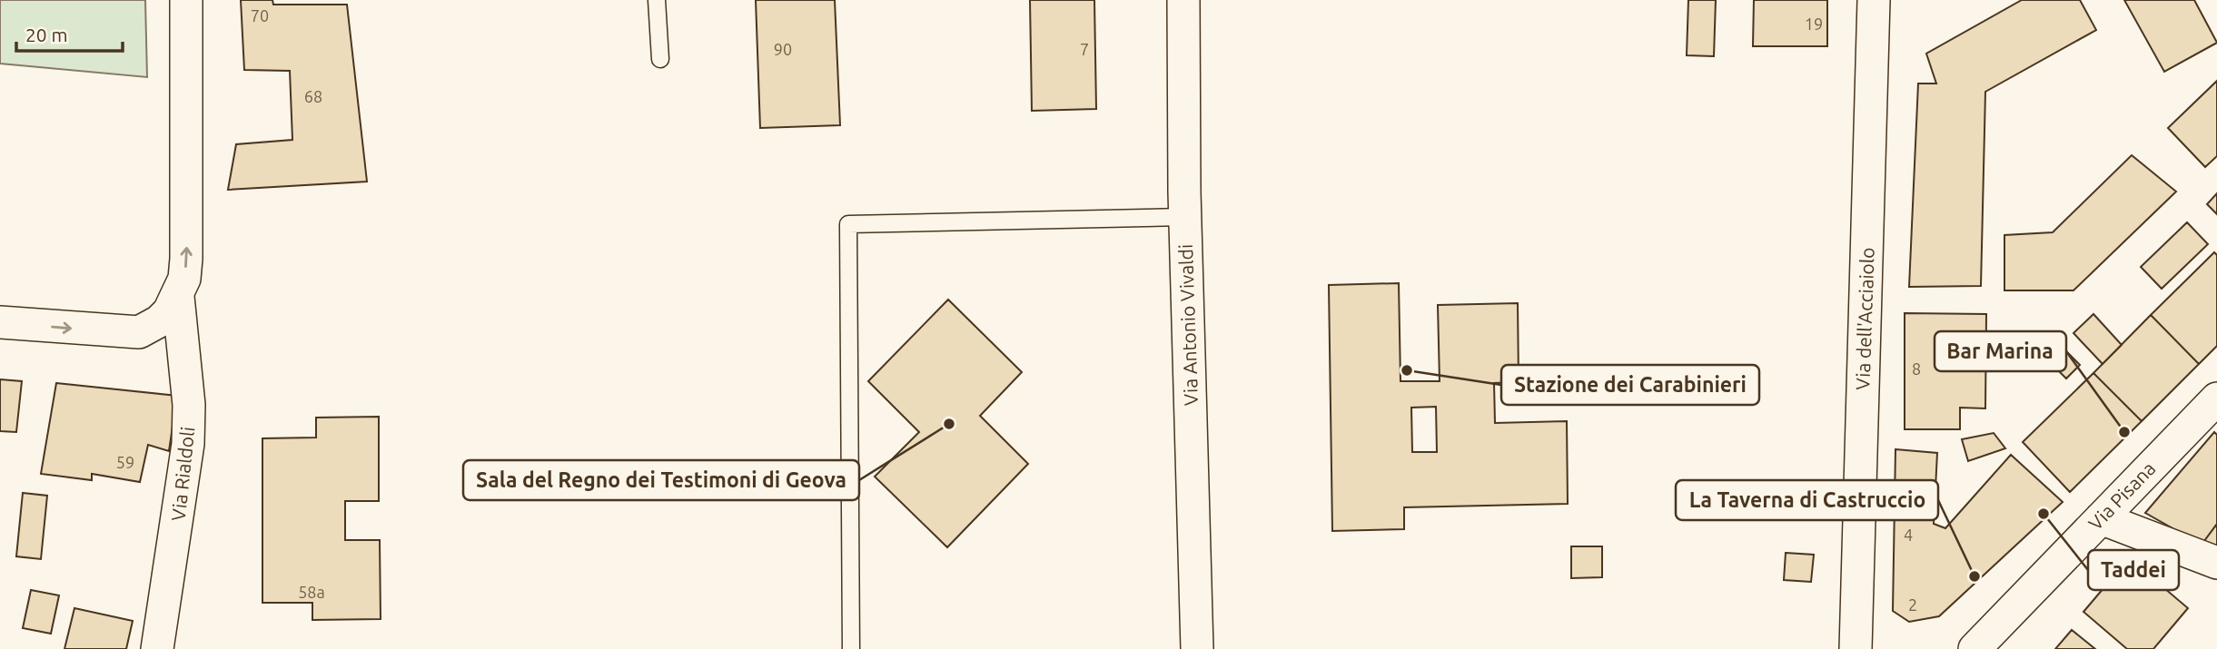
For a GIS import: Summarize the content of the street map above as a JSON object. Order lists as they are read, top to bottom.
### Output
{
  "streets": {
    "street": [
      "Via dell'Acciaiolo",
      "Via Antonio Vivaldi",
      "Via Rialdoli",
      "Via Pisana"
    ]
  },
  "places": [
    "Stazione dei Carabinieri",
    "Sala del Regno dei Testimoni di Geova",
    "Bar Marina",
    "Taddei",
    "La Taverna di Castruccio"
  ],
  "house_numbers": [
    "70",
    "19",
    "90",
    "7",
    "68",
    "8",
    "59",
    "4",
    "58a",
    "2"
  ],
  "scale_bar": "20 m"
}
